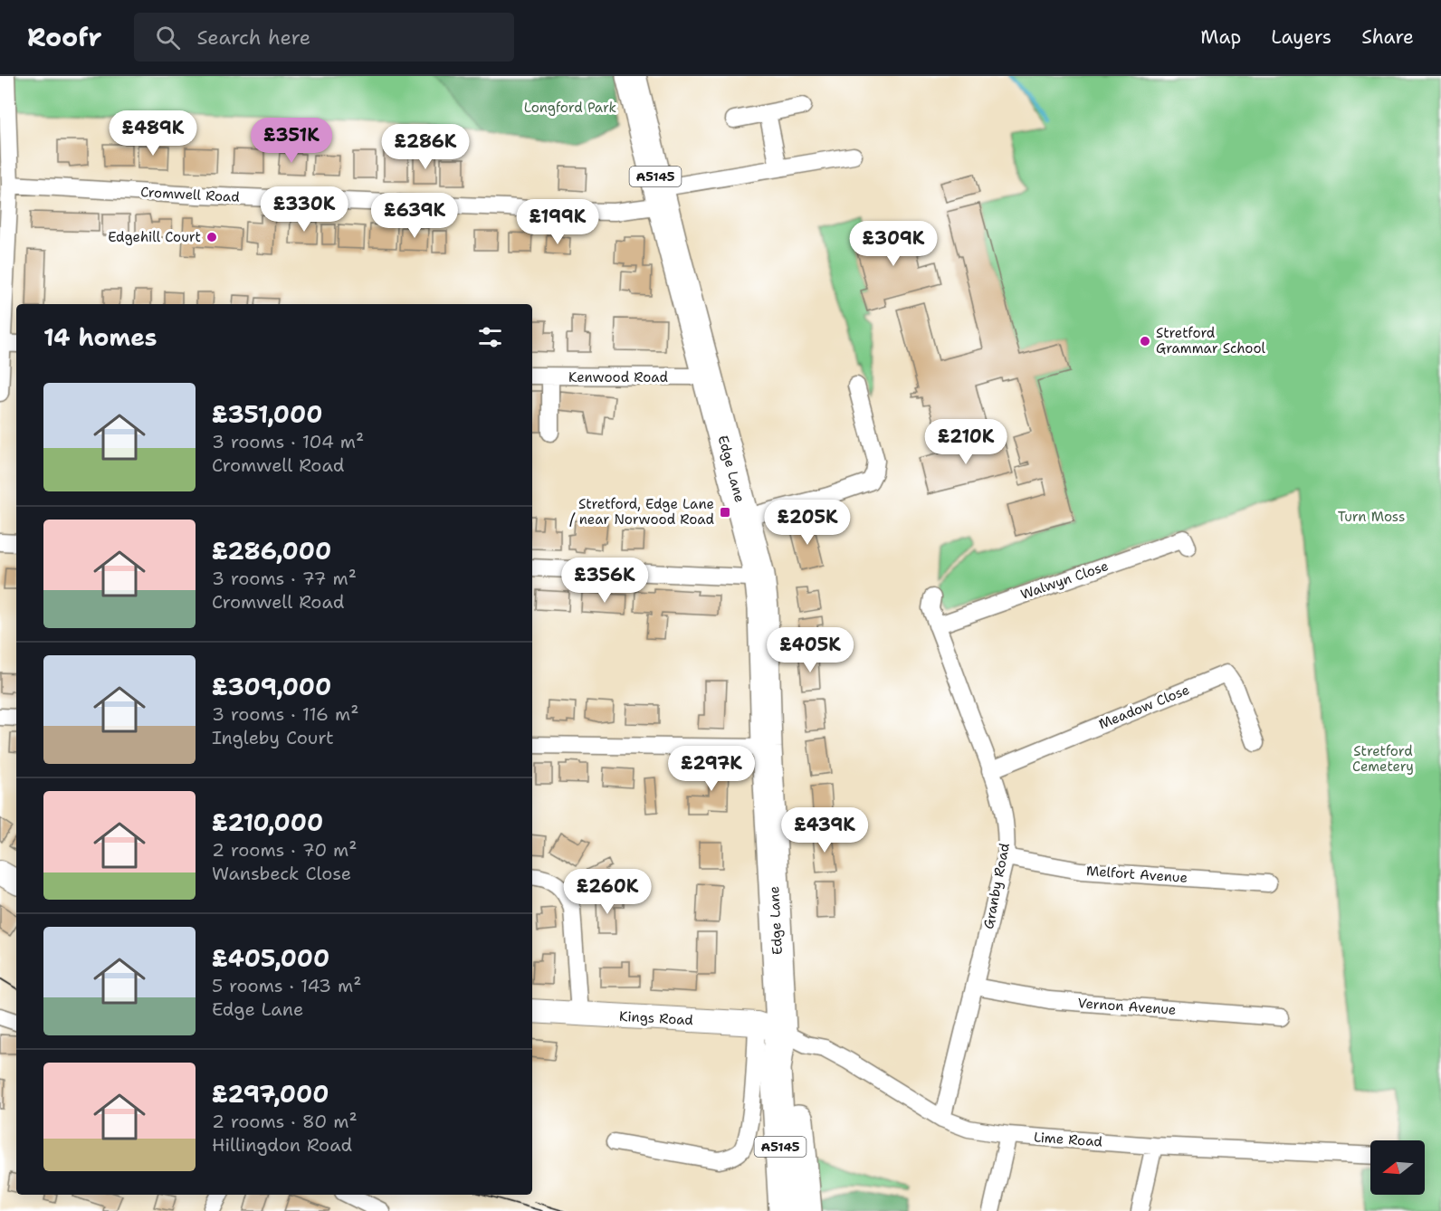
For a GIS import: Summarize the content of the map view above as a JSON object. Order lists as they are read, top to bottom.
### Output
{
  "streets": {
    "highway": ["A5145", "Edge Lane"],
    "street": [
      "Cromwell Road",
      "Kenwood Road",
      "Walwyn Close",
      "Meadow Close",
      "Melfort Avenue",
      "Granby Road",
      "Vernon Avenue",
      "Kings Road",
      "Lime Road"
    ]
  },
  "crossings": [
    ["Cromwell Road", "Edge Lane"],
    ["Kenwood Road", "Edge Lane"],
    ["Edge Lane", "Kings Road"],
    ["Edge Lane", "Lime Road"],
    ["Walwyn Close", "Granby Road"],
    ["Meadow Close", "Granby Road"],
    ["Melfort Avenue", "Granby Road"],
    ["Granby Road", "Vernon Avenue"],
    ["Granby Road", "Lime Road"],
    ["Kings Road", "Lime Road"]
  ],
  "parks": ["Longford Park", "Turn Moss", "Stretford Cemetery"],
  "places": {
    "other": ["Edgehill Court", "Stretford Grammar School"],
    "transit": ["Stretford, Edge Lane / near Norwood Road"]
  },
  "north": "left",
  "page": {
    "header": "Roofr",
    "search": "Search here",
    "nav": ["Map", "Layers", "Share"],
    "price": [
      "£489K",
      "£351K",
      "£286K",
      "£330K",
      "£639K",
      "£199K",
      "£309K",
      "£210K",
      "£205K",
      "£356K",
      "£405K",
      "£297K",
      "£439K",
      "£260K"
    ],
    "heading": "14 homes",
    "list": [
      {
        "name": "£351,000",
        "note": "3 rooms · 104 m² · Cromwell Road"
      },
      {
        "name": "£286,000",
        "note": "3 rooms · 77 m² · Cromwell Road"
      },
      {
        "name": "£309,000",
        "note": "3 rooms · 116 m² · Ingleby Court"
      },
      {
        "name": "£210,000",
        "note": "2 rooms · 70 m² · Wansbeck Close"
      },
      {
        "name": "£405,000",
        "note": "5 rooms · 143 m² · Edge Lane"
      },
      {
        "name": "£297,000",
        "note": "2 rooms · 80 m² · Hillingdon Road"
      }
    ]
  }
}
